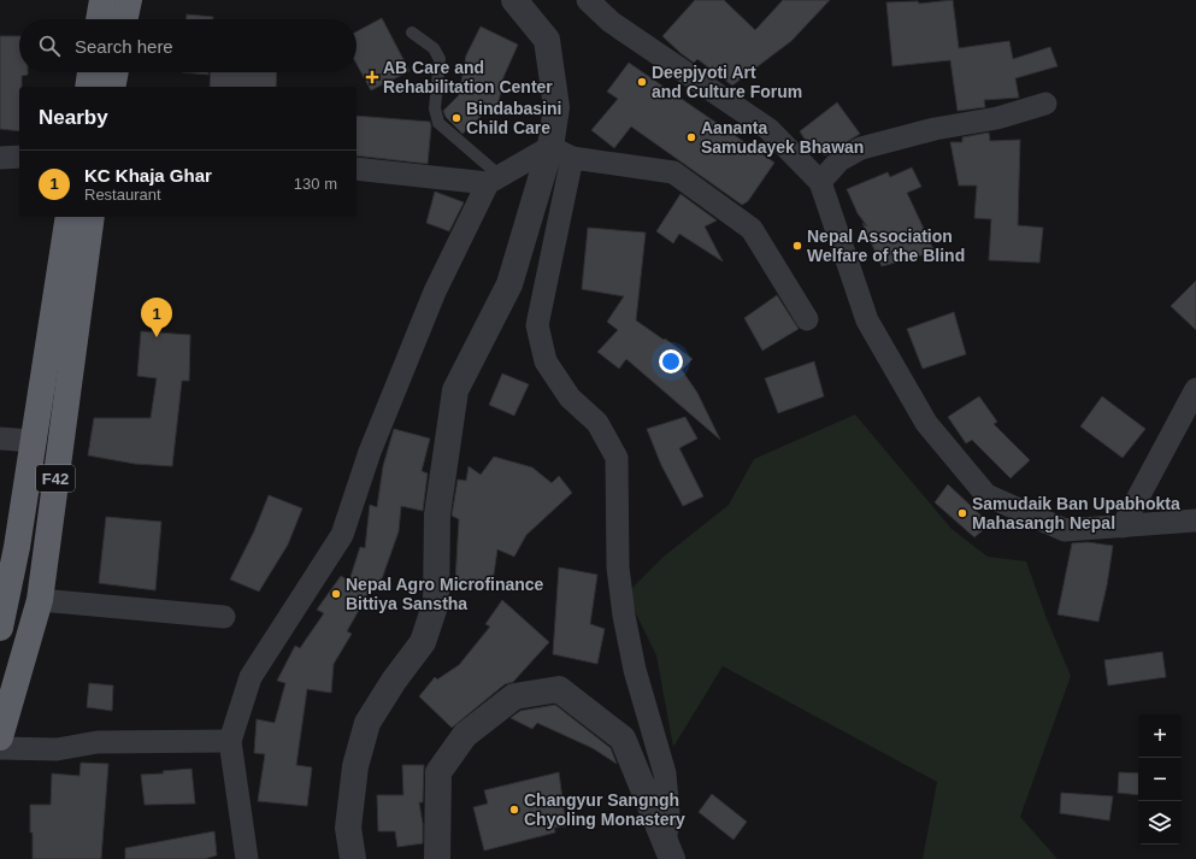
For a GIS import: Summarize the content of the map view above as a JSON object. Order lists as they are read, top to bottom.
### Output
{
  "streets": {
    "highway": ["F42"]
  },
  "places": {
    "health": ["AB Care and Rehabilitation Center"],
    "other": [
      "Deepjyoti Art and Culture Forum",
      "Bindabasini Child Care",
      "Aananta Samudayek Bhawan",
      "Nepal Association Welfare of the Blind",
      "Samudaik Ban Upabhokta Mahasangh Nepal",
      "Nepal Agro Microfinance Bittiya Sanstha",
      "Changyur Sangngh Chyoling Monastery"
    ]
  },
  "page": {
    "search": "Search here",
    "heading": "Nearby",
    "list": [
      {
        "mark": "1",
        "name": "KC Khaja Ghar",
        "note": "Restaurant",
        "value": "130 m"
      }
    ],
    "pins": "1",
    "map_buttons": ["+", "−"]
  }
}
